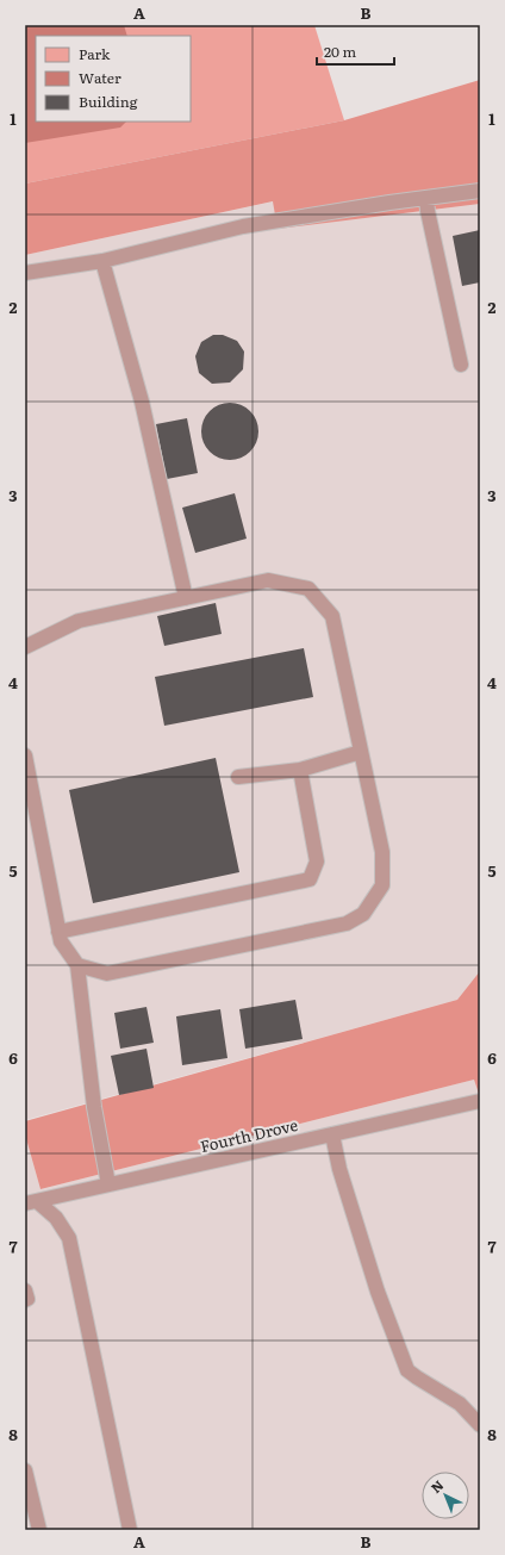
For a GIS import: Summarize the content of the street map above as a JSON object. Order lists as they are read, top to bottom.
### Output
{
  "streets": {
    "lane": ["Fourth Drove"]
  },
  "legend": ["Park", "Water", "Building"],
  "scale_bar": "20 m",
  "north": "top left",
  "grid": {
    "columns": ["A", "B"],
    "rows": [
      "1",
      "2",
      "3",
      "4",
      "5",
      "6",
      "7",
      "8"
    ]
  }
}
